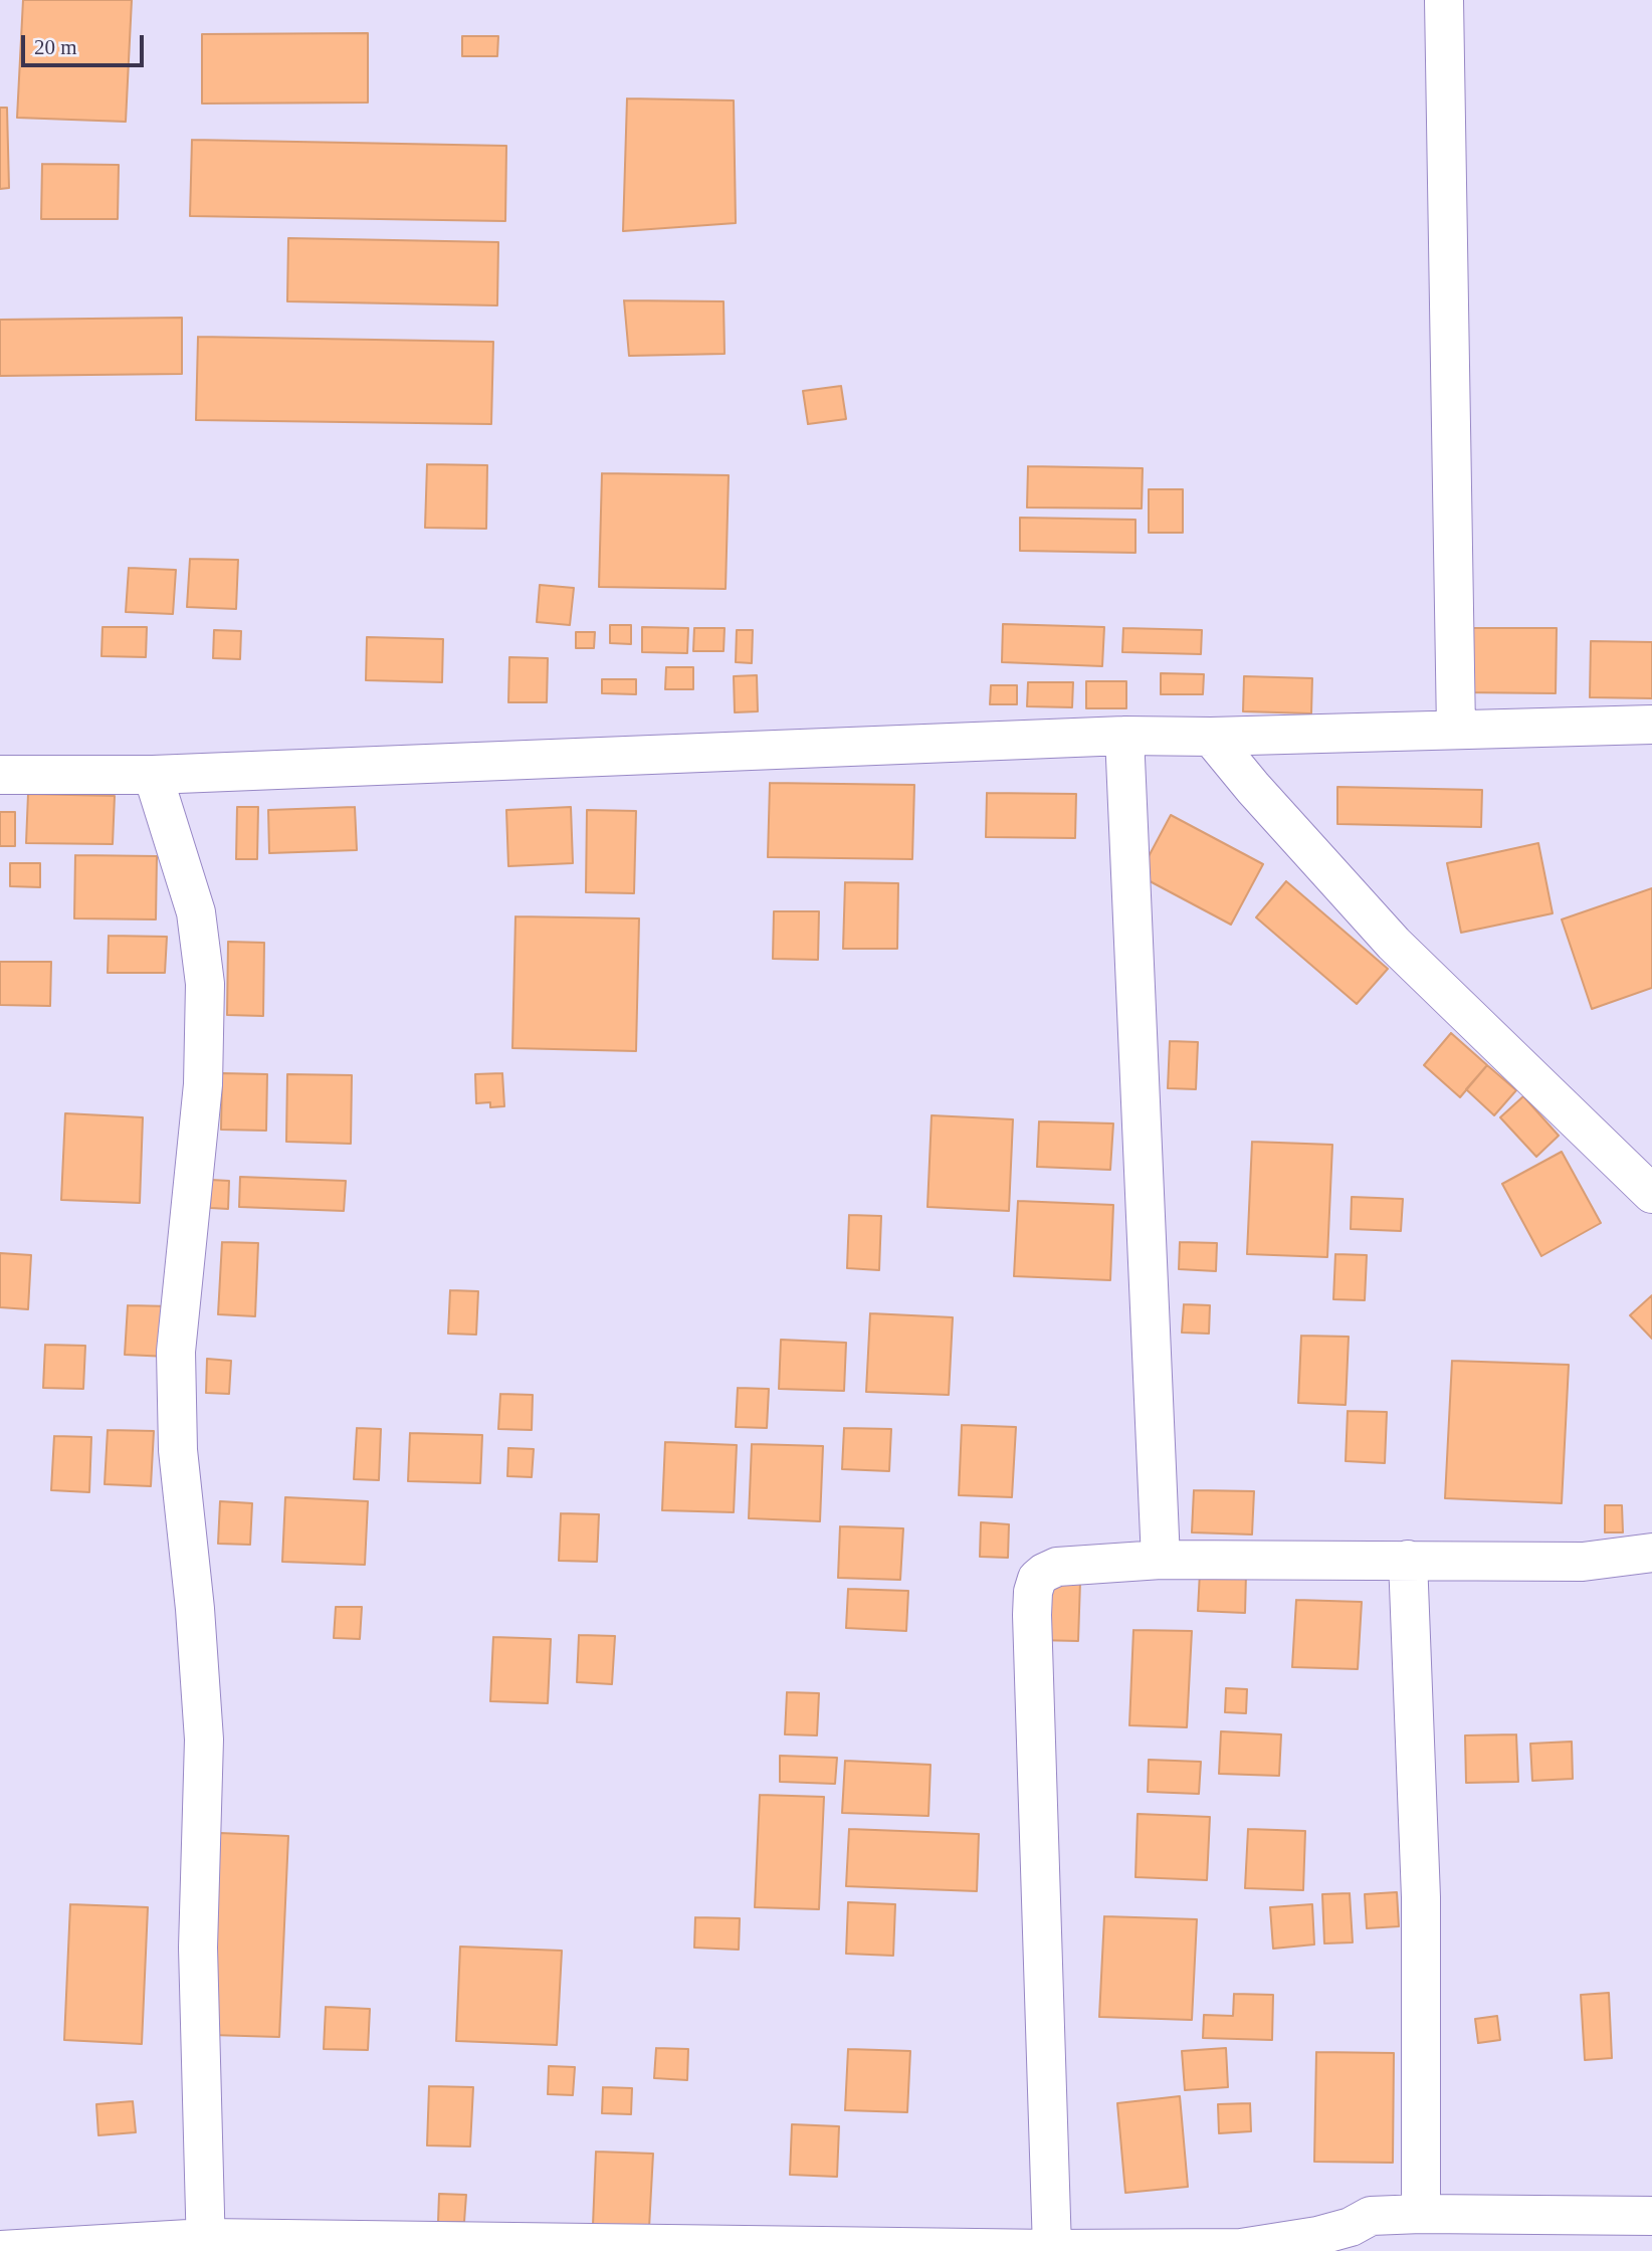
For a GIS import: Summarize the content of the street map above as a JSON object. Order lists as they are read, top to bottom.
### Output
{
  "scale_bar": "20 m"
}
